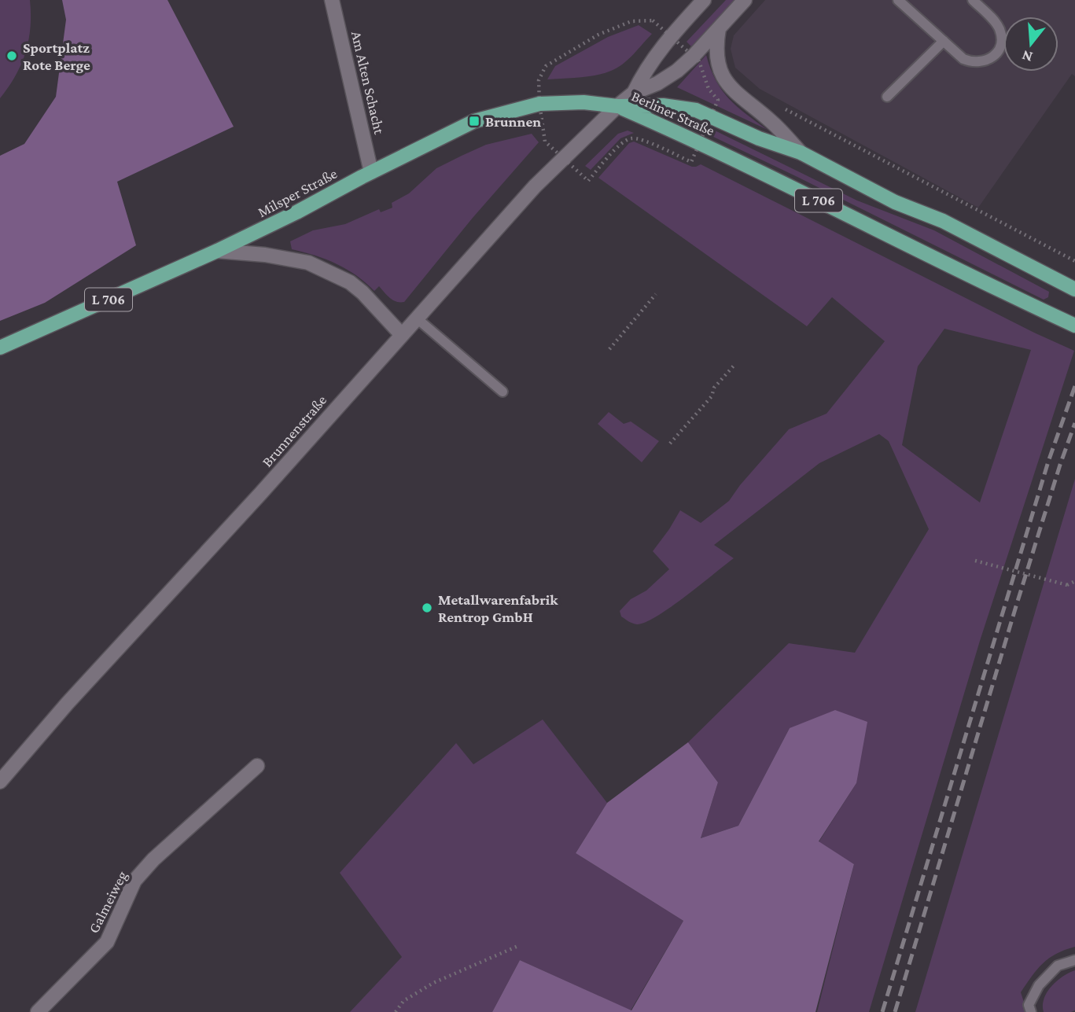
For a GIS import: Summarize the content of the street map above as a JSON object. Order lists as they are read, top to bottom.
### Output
{
  "streets": {
    "main road": [
      "Am Alten Schacht",
      "Berliner Straße",
      "Milsper Straße",
      "L 706",
      "Brunnenstraße",
      "Galmeiweg"
    ]
  },
  "crossings": [
    ["Am Alten Schacht", "Milsper Straße"],
    ["Berliner Straße", "Milsper Straße"],
    ["Berliner Straße", "L 706"],
    ["Berliner Straße", "Brunnenstraße"],
    ["Milsper Straße", "L 706"],
    ["Milsper Straße", "Brunnenstraße"],
    ["L 706", "Brunnenstraße"]
  ],
  "places": {
    "other": ["Sportplatz Rote Berge", "Metallwarenfabrik Rentrop GmbH"],
    "transit": ["Brunnen"]
  },
  "north": "bottom"
}
